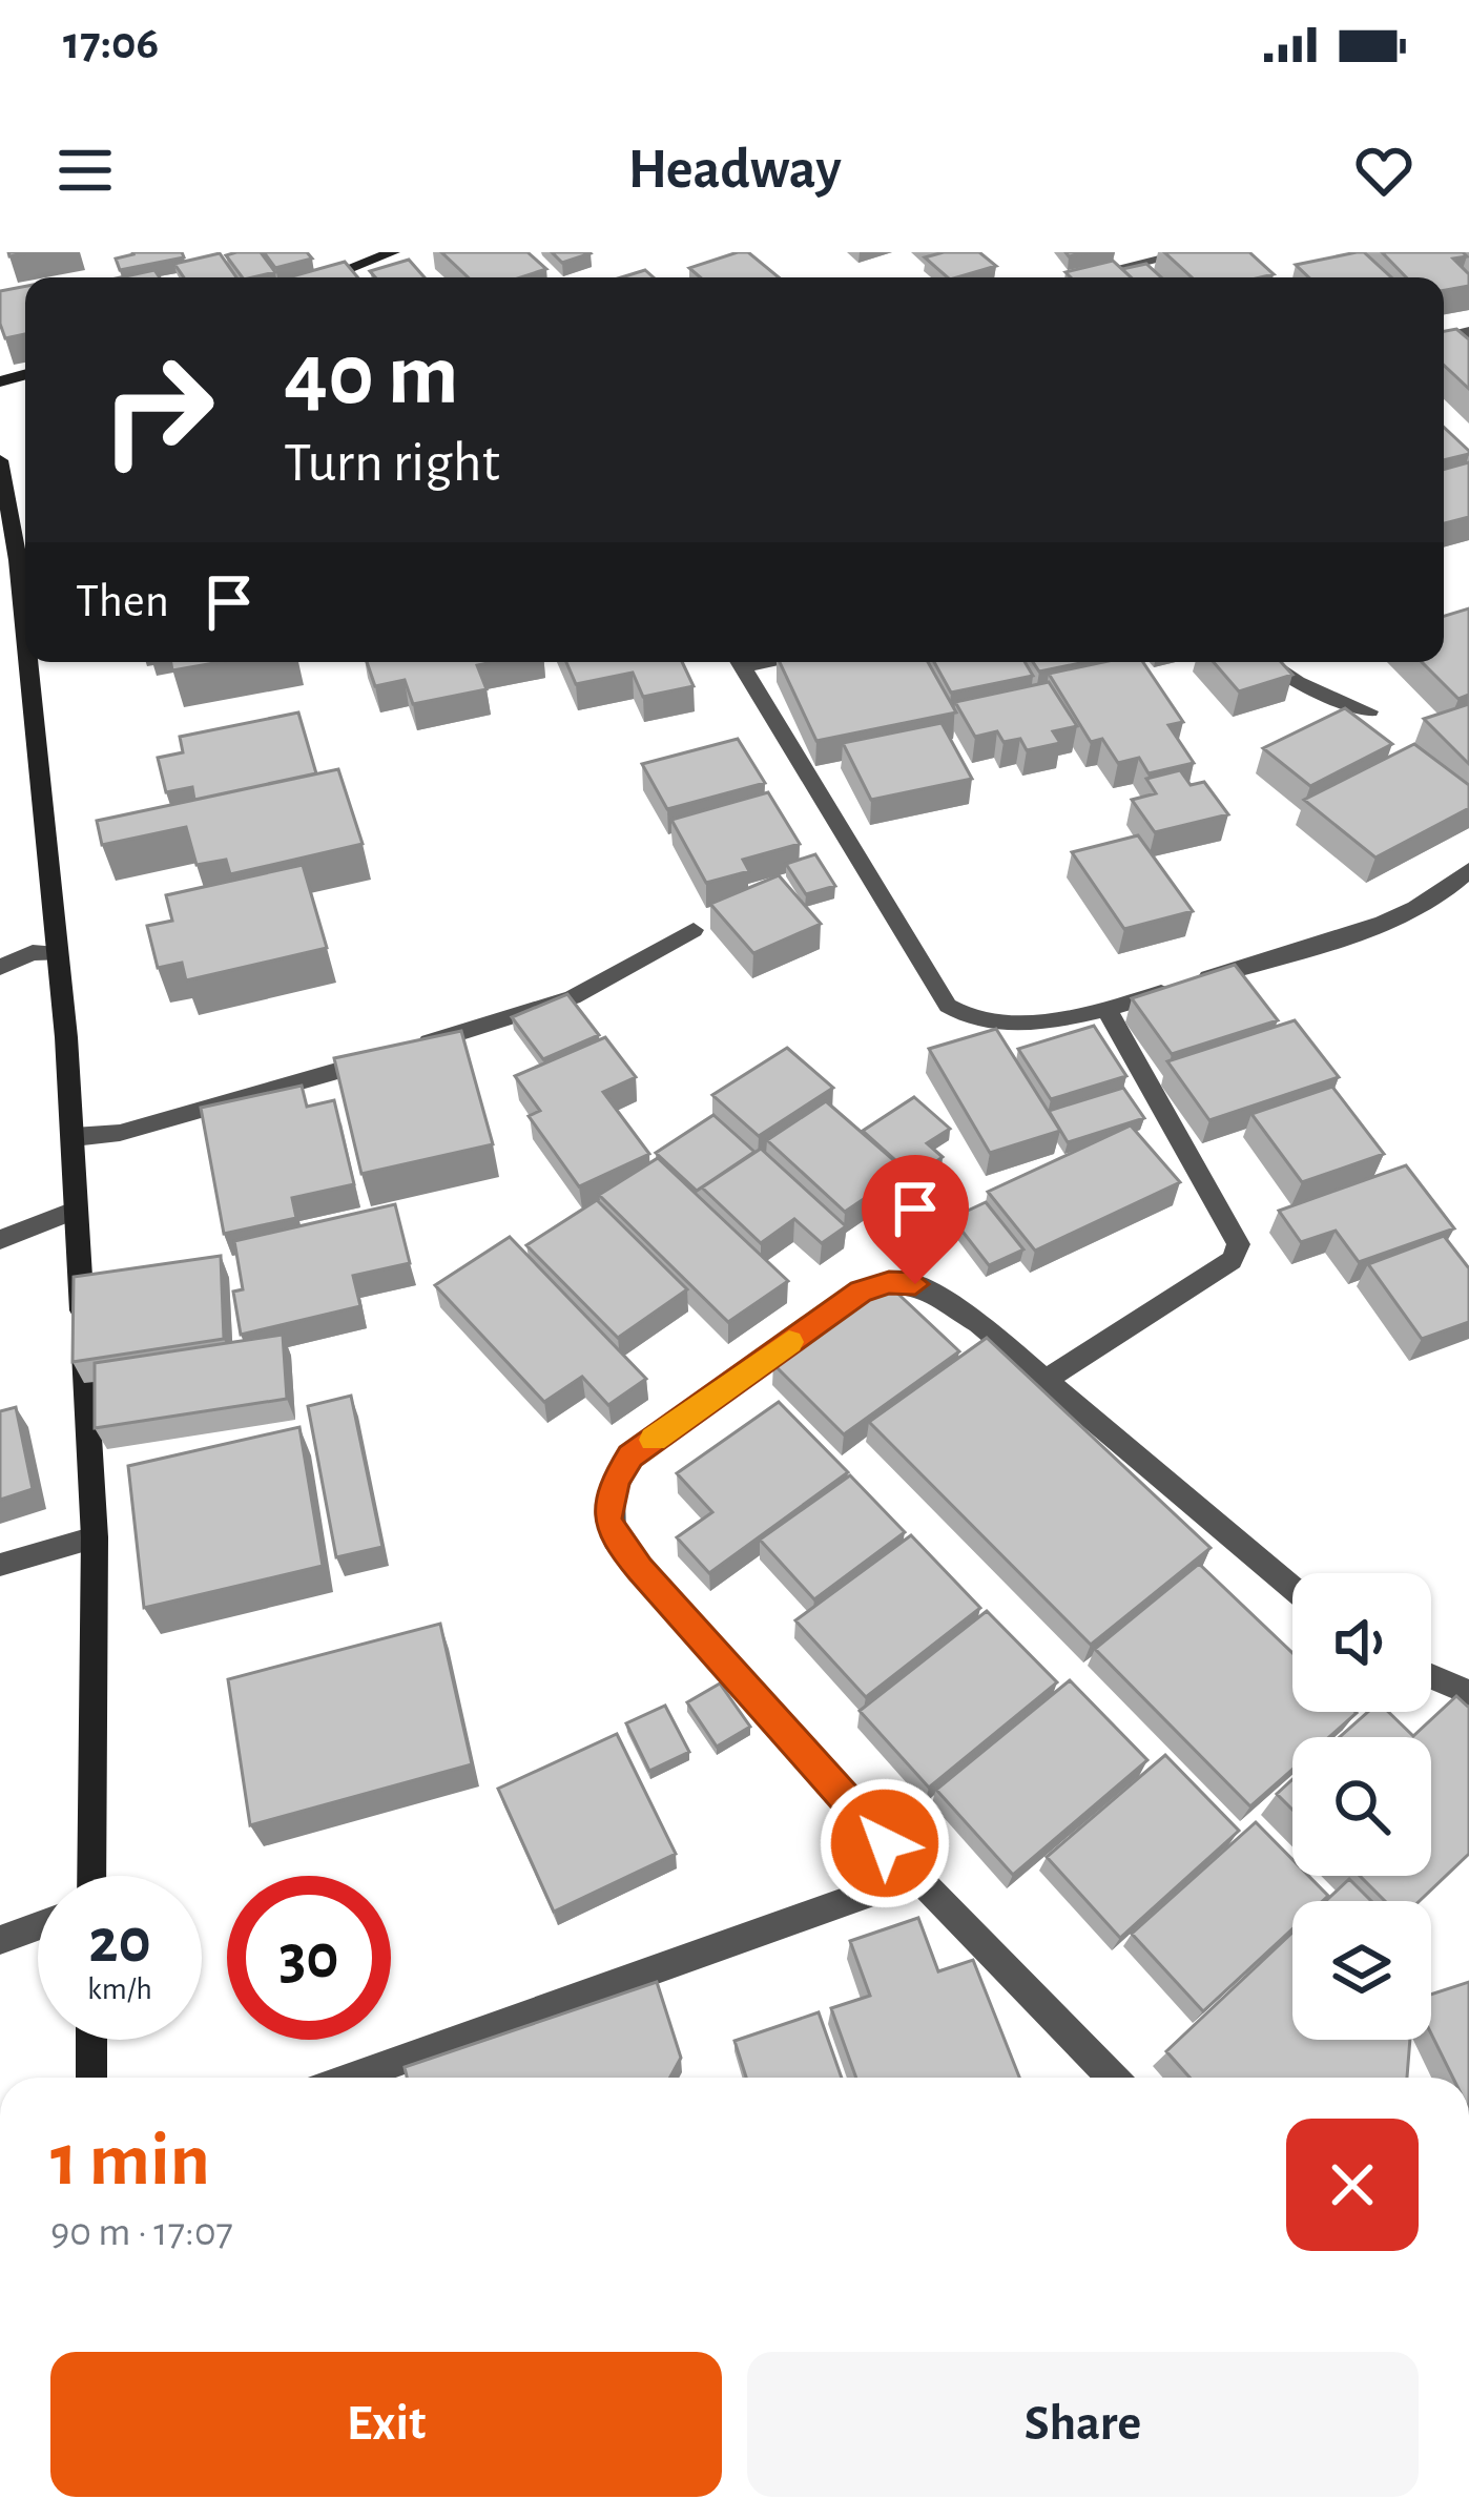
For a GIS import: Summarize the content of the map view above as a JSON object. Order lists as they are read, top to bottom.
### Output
{
  "page": {
    "status": "17:06",
    "header": "Headway",
    "turn": ["40 m", "Turn right"],
    "then": "Then",
    "speed": "20 km/h",
    "limit": "30",
    "heading": ["1 min", "90 m · 17:07"],
    "buttons": ["Exit", "Share"]
  }
}
